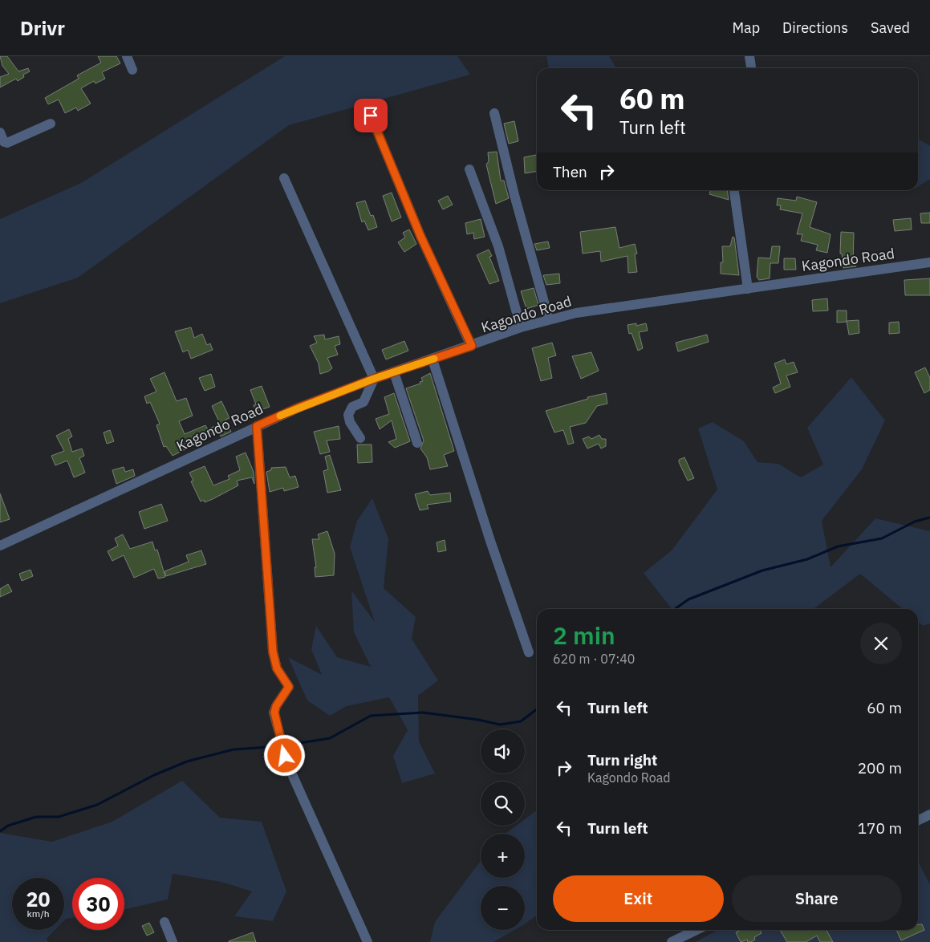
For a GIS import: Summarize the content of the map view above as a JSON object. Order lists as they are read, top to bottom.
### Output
{
  "streets": {
    "street": ["Kagondo Road"]
  },
  "page": {
    "header": "Drivr",
    "nav": ["Map", "Directions", "Saved"],
    "turn": ["60 m", "Turn left"],
    "then": "Then",
    "heading": ["2 min", "620 m · 07:40"],
    "list": [
      {
        "name": "Turn left",
        "value": "60 m"
      },
      {
        "name": "Turn right",
        "note": "Kagondo Road",
        "value": "200 m"
      },
      {
        "name": "Turn left",
        "value": "170 m"
      }
    ],
    "map_buttons": ["+", "−"],
    "buttons": ["Exit", "Share"],
    "speed": "20 km/h",
    "limit": "30"
  }
}
